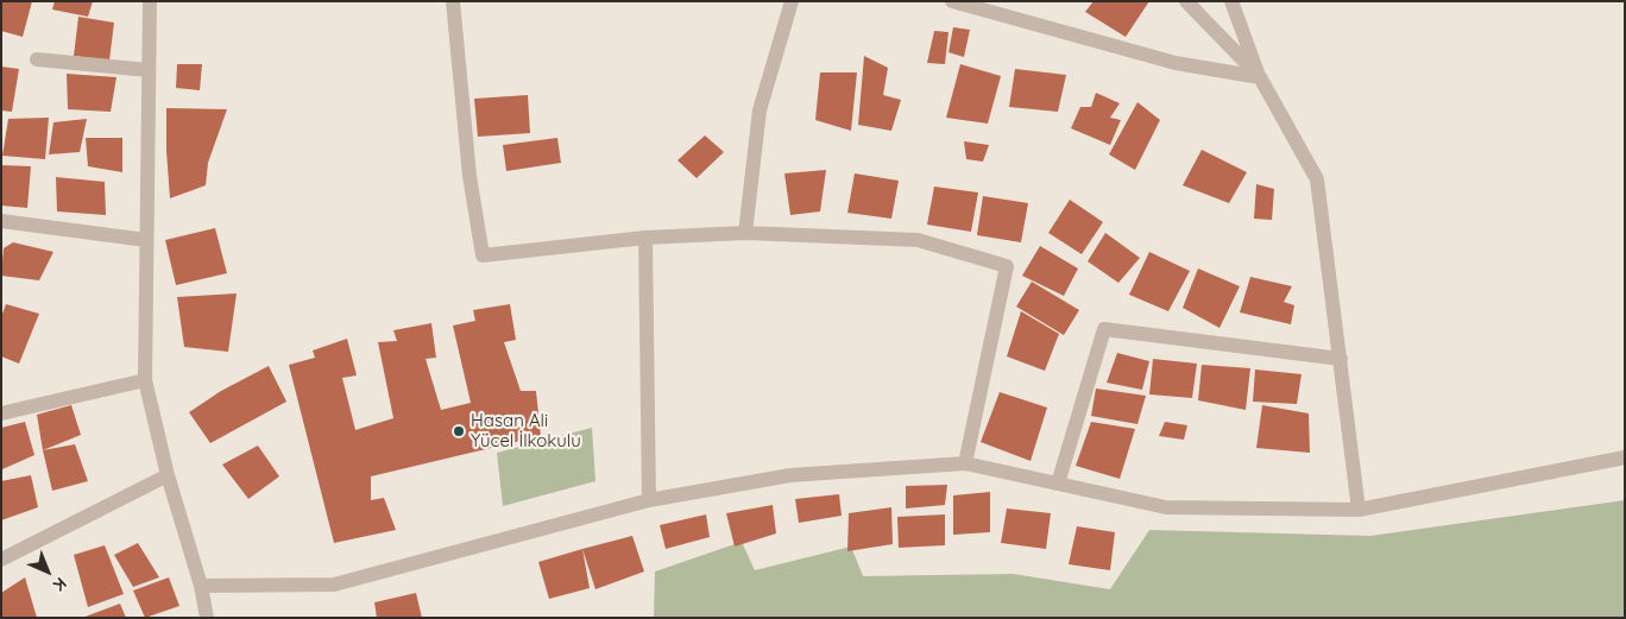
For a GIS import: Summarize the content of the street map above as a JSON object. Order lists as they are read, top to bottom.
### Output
{
  "places": ["Hasan Ali Yücel İlkokulu"],
  "north": "bottom right"
}
